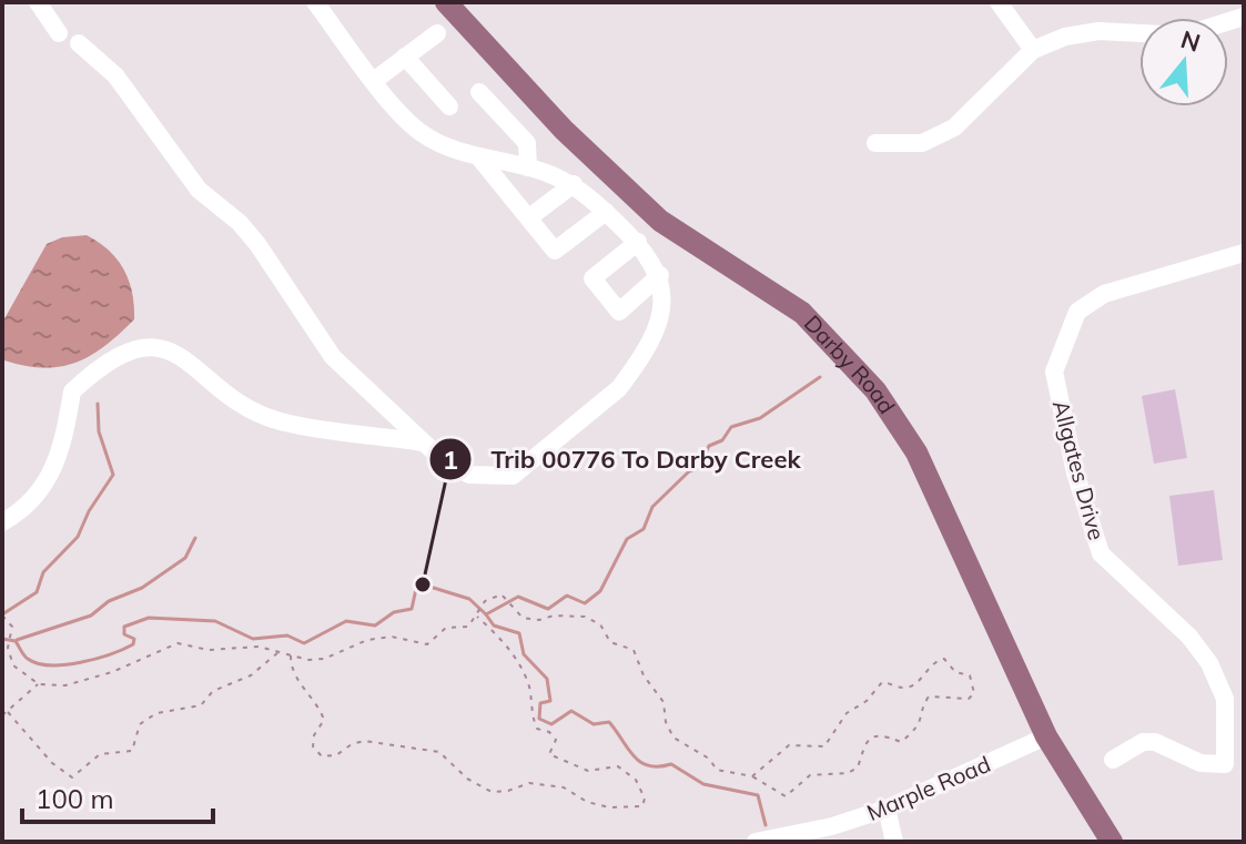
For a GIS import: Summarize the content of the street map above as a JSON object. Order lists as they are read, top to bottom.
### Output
{
  "streets": {
    "main road": ["Darby Road"],
    "street": ["Allgates Drive", "Marple Road"]
  },
  "crossings": [
    ["Darby Road", "Marple Road"]
  ],
  "places": ["Trib 00776 To Darby Creek"],
  "scale_bar": "100 m",
  "north": "top"
}
